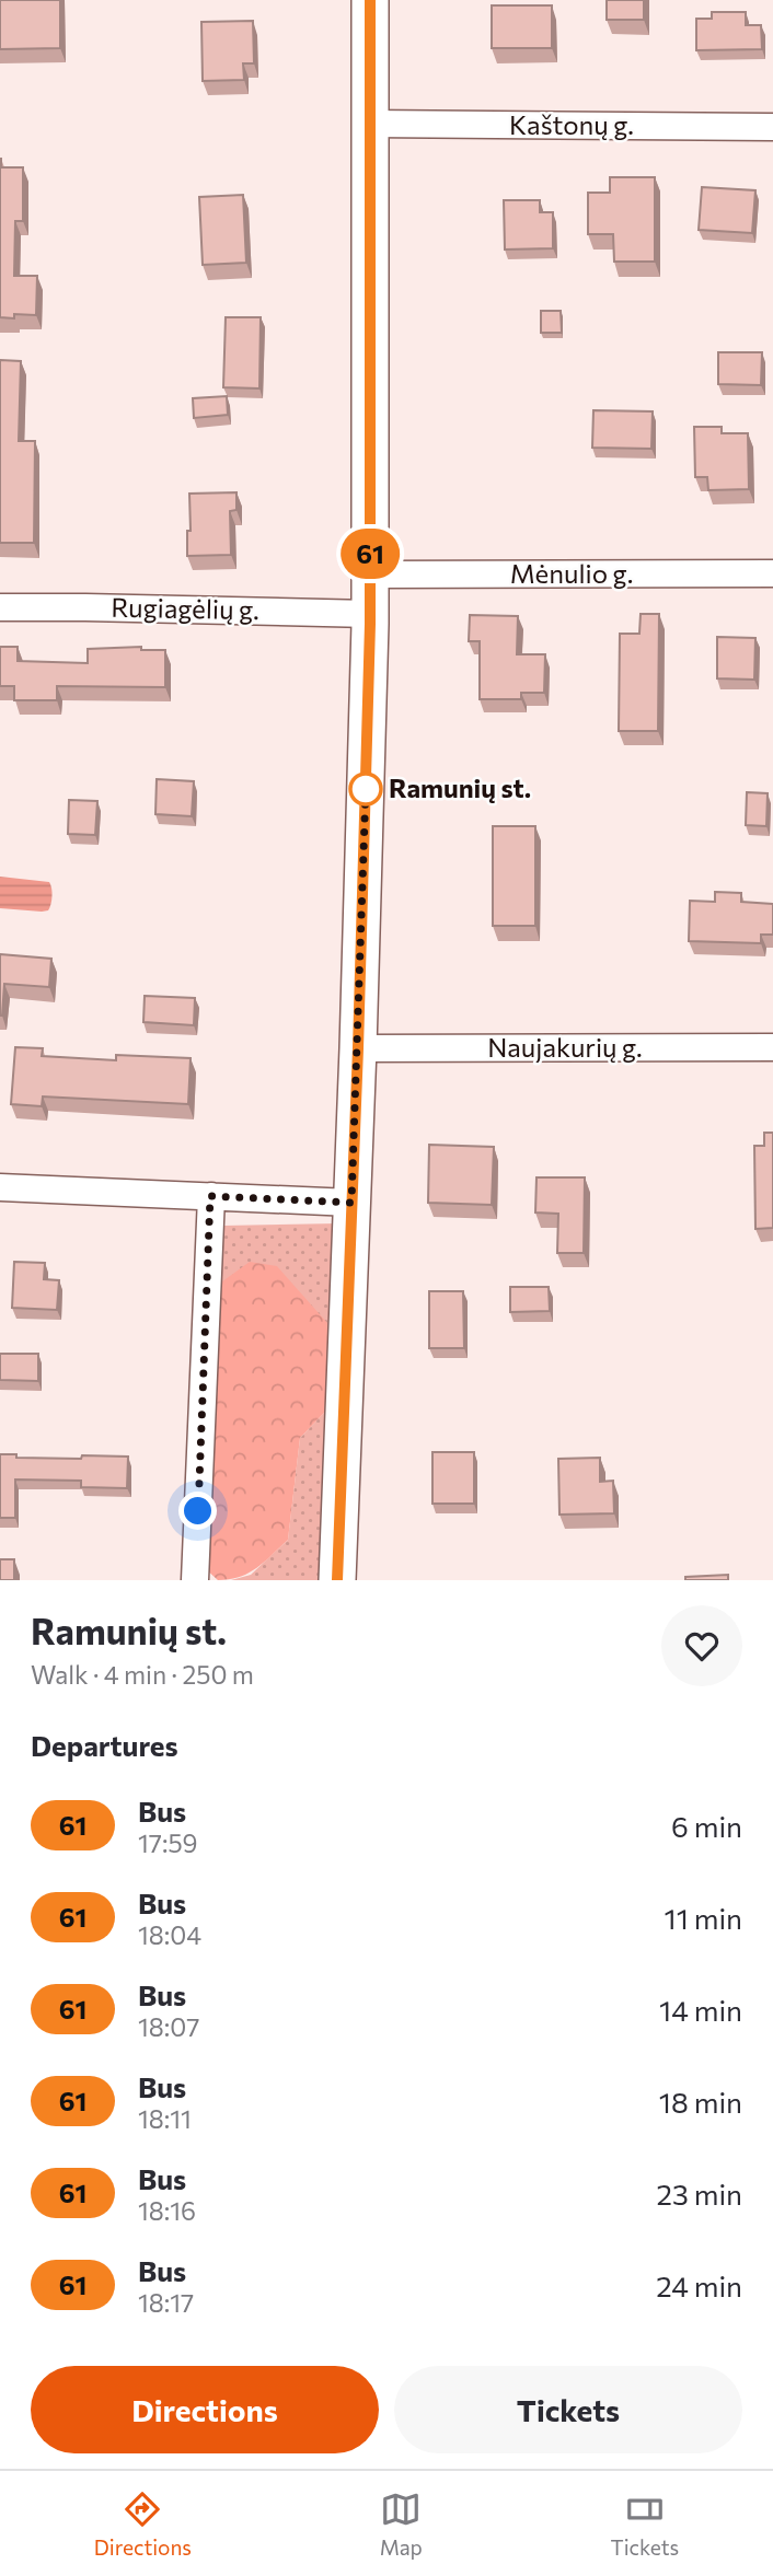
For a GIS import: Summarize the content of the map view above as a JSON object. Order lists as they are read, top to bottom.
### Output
{
  "streets": {
    "street": [
      "Kaštonų g.",
      "Mėnulio g.",
      "Rugiagėlių g.",
      "Naujakurių g."
    ]
  },
  "places": ["Ramunių st."],
  "lines": ["bus line 61"],
  "page": {
    "on_map": "61",
    "heading": [
      ["Ramunių st.", "Walk · 4 min · 250 m"],
      "Departures"
    ],
    "list": [
      {
        "mark": "61",
        "name": "Bus",
        "note": "17:59",
        "value": "6 min"
      },
      {
        "mark": "61",
        "name": "Bus",
        "note": "18:04",
        "value": "11 min"
      },
      {
        "mark": "61",
        "name": "Bus",
        "note": "18:07",
        "value": "14 min"
      },
      {
        "mark": "61",
        "name": "Bus",
        "note": "18:11",
        "value": "18 min"
      },
      {
        "mark": "61",
        "name": "Bus",
        "note": "18:16",
        "value": "23 min"
      },
      {
        "mark": "61",
        "name": "Bus",
        "note": "18:17",
        "value": "24 min"
      }
    ],
    "buttons": ["Directions", "Tickets"],
    "tabs": ["Directions", "Map", "Tickets"]
  }
}
